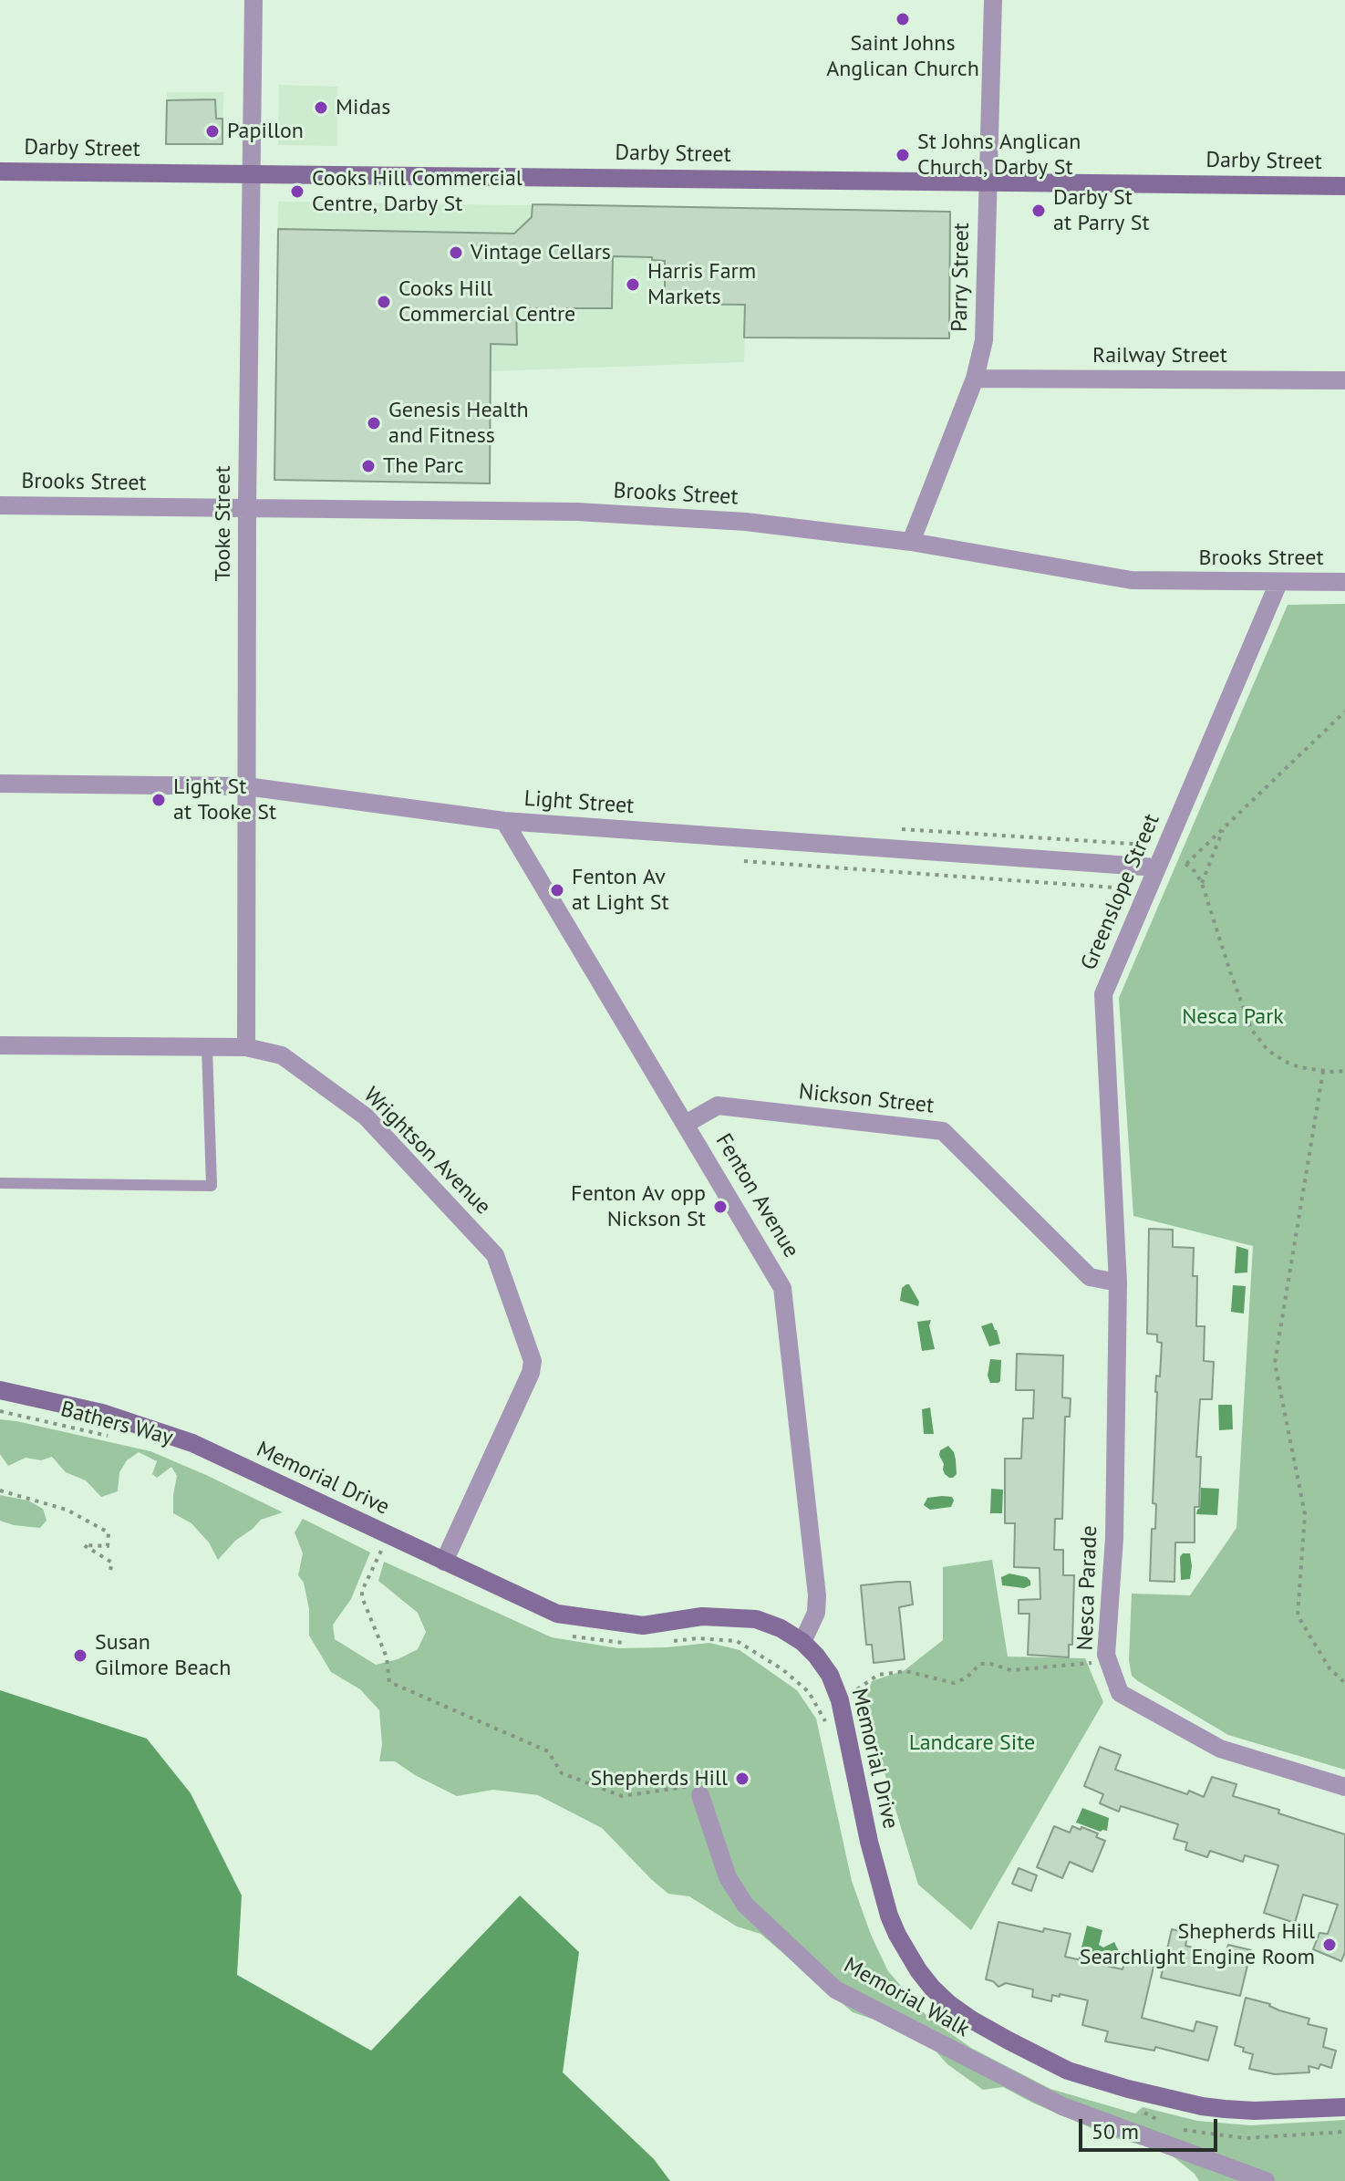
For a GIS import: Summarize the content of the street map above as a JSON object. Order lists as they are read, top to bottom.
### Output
{
  "streets": {
    "main road": ["Darby Street", "Memorial Drive"],
    "street": [
      "Parry Street",
      "Railway Street",
      "Brooks Street",
      "Tooke Street",
      "Light Street",
      "Greenslope Street",
      "Nickson Street",
      "Wrightson Avenue",
      "Fenton Avenue",
      "Nesca Parade",
      "Memorial Walk"
    ],
    "path": ["Bathers Way"]
  },
  "crossings": [
    ["Darby Street", "Parry Street"],
    ["Darby Street", "Tooke Street"],
    ["Parry Street", "Railway Street"],
    ["Parry Street", "Brooks Street"],
    ["Brooks Street", "Tooke Street"],
    ["Brooks Street", "Greenslope Street"],
    ["Tooke Street", "Light Street"],
    ["Tooke Street", "Wrightson Avenue"],
    ["Light Street", "Greenslope Street"],
    ["Light Street", "Fenton Avenue"],
    ["Greenslope Street", "Nickson Street"],
    ["Greenslope Street", "Nesca Parade"],
    ["Nickson Street", "Fenton Avenue"],
    ["Nickson Street", "Nesca Parade"],
    ["Wrightson Avenue", "Memorial Drive"],
    ["Fenton Avenue", "Memorial Drive"]
  ],
  "parks": ["Nesca Park", "Landcare Site"],
  "places": [
    "Saint Johns Anglican Church",
    "Midas",
    "Papillon",
    "St Johns Anglican Church, Darby St",
    "Cooks Hill Commercial Centre, Darby St",
    "Darby St at Parry St",
    "Vintage Cellars",
    "Harris Farm Markets",
    "Cooks Hill Commercial Centre",
    "Genesis Health and Fitness",
    "The Parc",
    "Light St at Tooke St",
    "Fenton Av at Light St",
    "Fenton Av opp Nickson St",
    "Susan Gilmore Beach",
    "Shepherds Hill",
    "Shepherds Hill Searchlight Engine Room"
  ],
  "scale_bar": "50 m"
}
